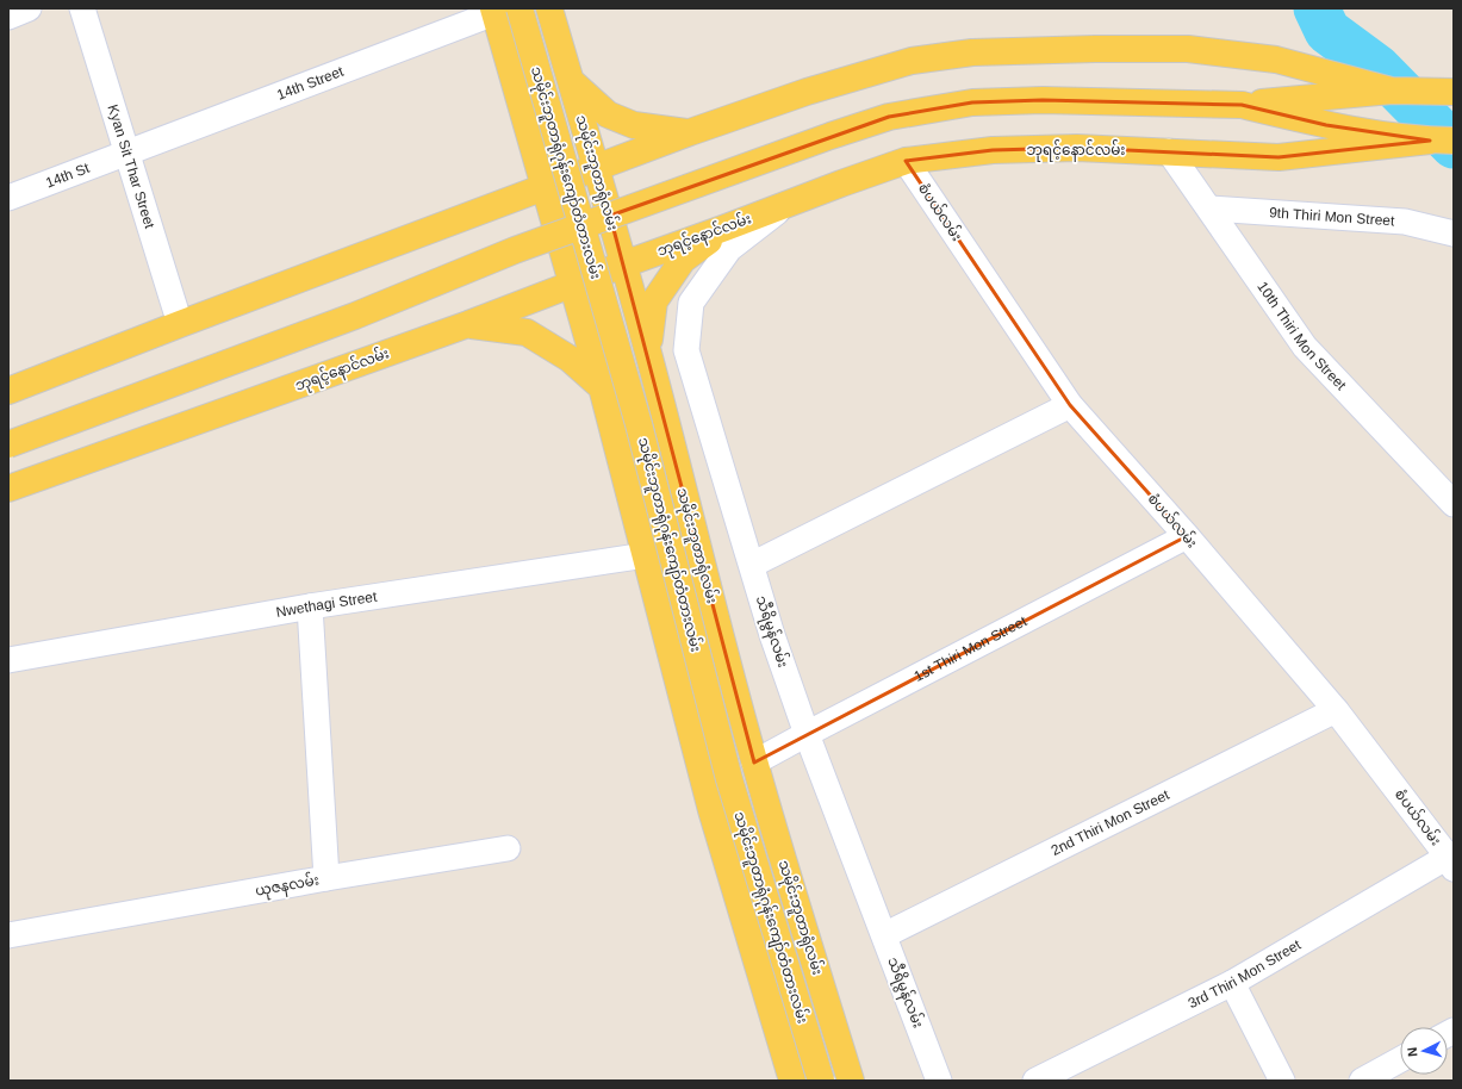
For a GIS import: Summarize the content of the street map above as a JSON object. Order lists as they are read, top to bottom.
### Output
{
  "streets": {
    "main road": ["ဘုရင့်နောင်လမ်း", "သမိုင်းဘူတာရုံဂုန်းကျော်တံတားလမ်း", "သမိုင်းဘူတာရုံလမ်း"],
    "street": [
      "14th Street",
      "Kyan Sit Thar Street",
      "14th St",
      "စံပယ်လမ်း",
      "9th Thiri Mon Street",
      "10th Thiri Mon Street",
      "Nwethagi Street",
      "သီရိမွန်လမ်း",
      "1st Thiri Mon Street",
      "2nd Thiri Mon Street",
      "ယုဇနလမ်း",
      "3rd Thiri Mon Street"
    ]
  },
  "crossings": [
    ["14th Street", "Kyan Sit Thar Street"],
    ["14th Street", "သမိုင်းဘူတာရုံဂုန်းကျော်တံတားလမ်း"],
    ["14th Street", "14th St"],
    ["ဘုရင့်နောင်လမ်း", "Kyan Sit Thar Street"],
    ["ဘုရင့်နောင်လမ်း", "သမိုင်းဘူတာရုံလမ်း"],
    ["ဘုရင့်နောင်လမ်း", "စံပယ်လမ်း"],
    ["ဘုရင့်နောင်လမ်း", "10th Thiri Mon Street"],
    ["ဘုရင့်နောင်လမ်း", "သီရိမွန်လမ်း"],
    ["Kyan Sit Thar Street", "14th St"],
    ["သမိုင်းဘူတာရုံလမ်း", "1st Thiri Mon Street"],
    ["စံပယ်လမ်း", "1st Thiri Mon Street"],
    ["စံပယ်လမ်း", "2nd Thiri Mon Street"],
    ["စံပယ်လမ်း", "3rd Thiri Mon Street"],
    ["9th Thiri Mon Street", "10th Thiri Mon Street"],
    ["Nwethagi Street", "ယုဇနလမ်း"],
    ["သီရိမွန်လမ်း", "1st Thiri Mon Street"],
    ["သီရိမွန်လမ်း", "2nd Thiri Mon Street"]
  ],
  "north": "left"
}
